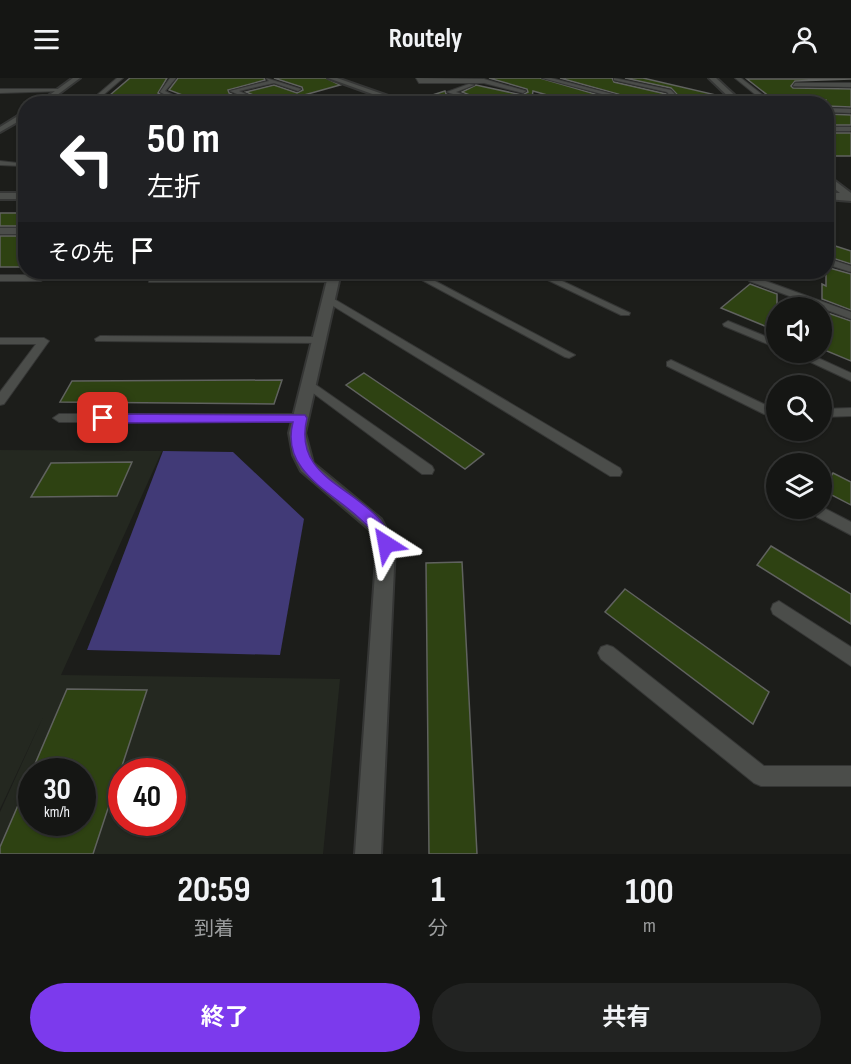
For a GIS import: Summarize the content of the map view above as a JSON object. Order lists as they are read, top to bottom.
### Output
{
  "page": {
    "header": "Routely",
    "turn": ["50 m", "左折"],
    "then": "その先",
    "speed": "30 km/h",
    "limit": "40",
    "eta": [
      "20:59",
      "到着",
      "1",
      "分",
      "100",
      "m"
    ],
    "buttons": ["終了", "共有"]
  }
}
